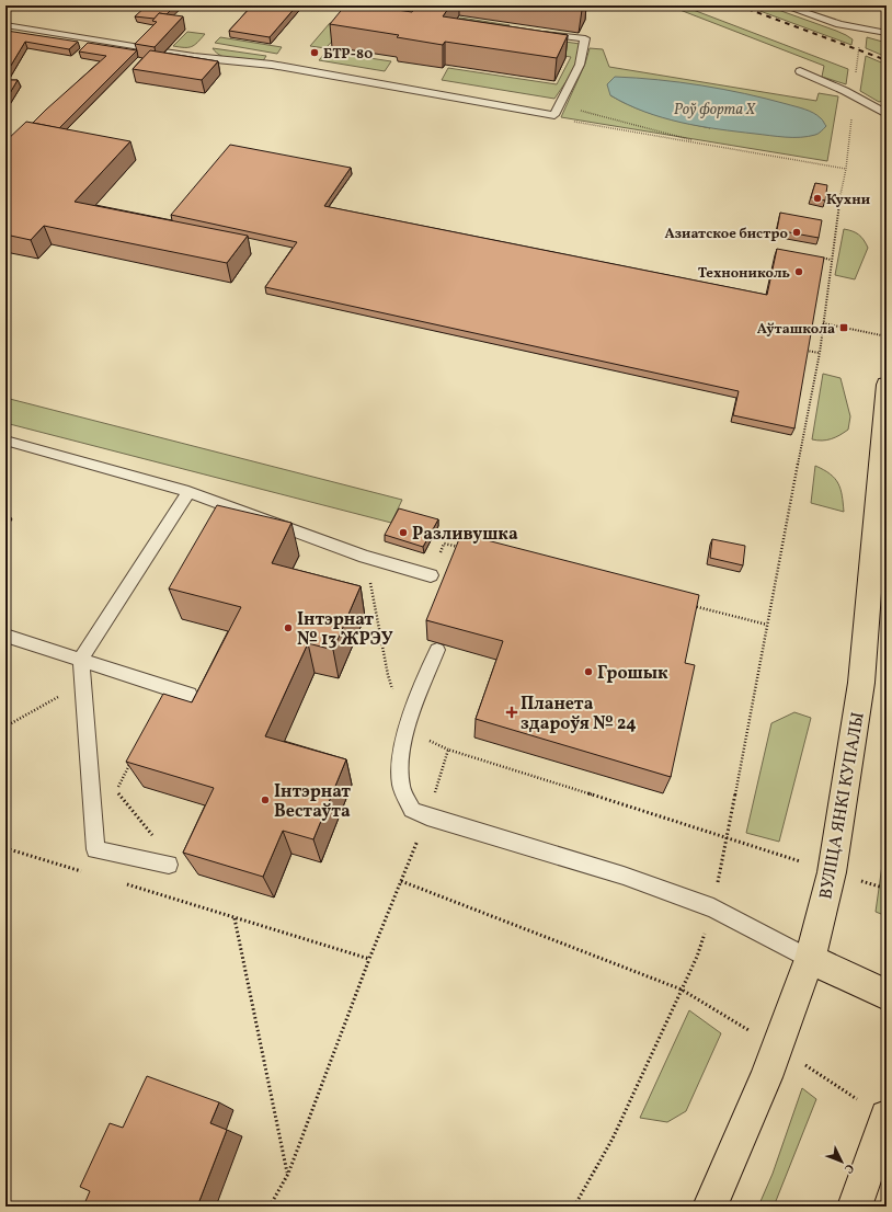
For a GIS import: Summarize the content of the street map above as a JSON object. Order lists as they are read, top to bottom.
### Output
{
  "streets": {
    "main road": ["ВУЛІЦА ЯНКІ КУПАЛЫ"]
  },
  "water": ["Роў форта X"],
  "places": {
    "other": [
      "БТР-80",
      "Кухни",
      "Азиатское бистро",
      "Технониколь",
      "Разливушка",
      "Інтэрнат № 13 ЖРЭУ",
      "Грошык",
      "Інтэрнат Вестаўта"
    ],
    "transit": ["Аўташкола"],
    "health": ["Планета здароўя № 24"]
  },
  "north": "bottom right"
}
